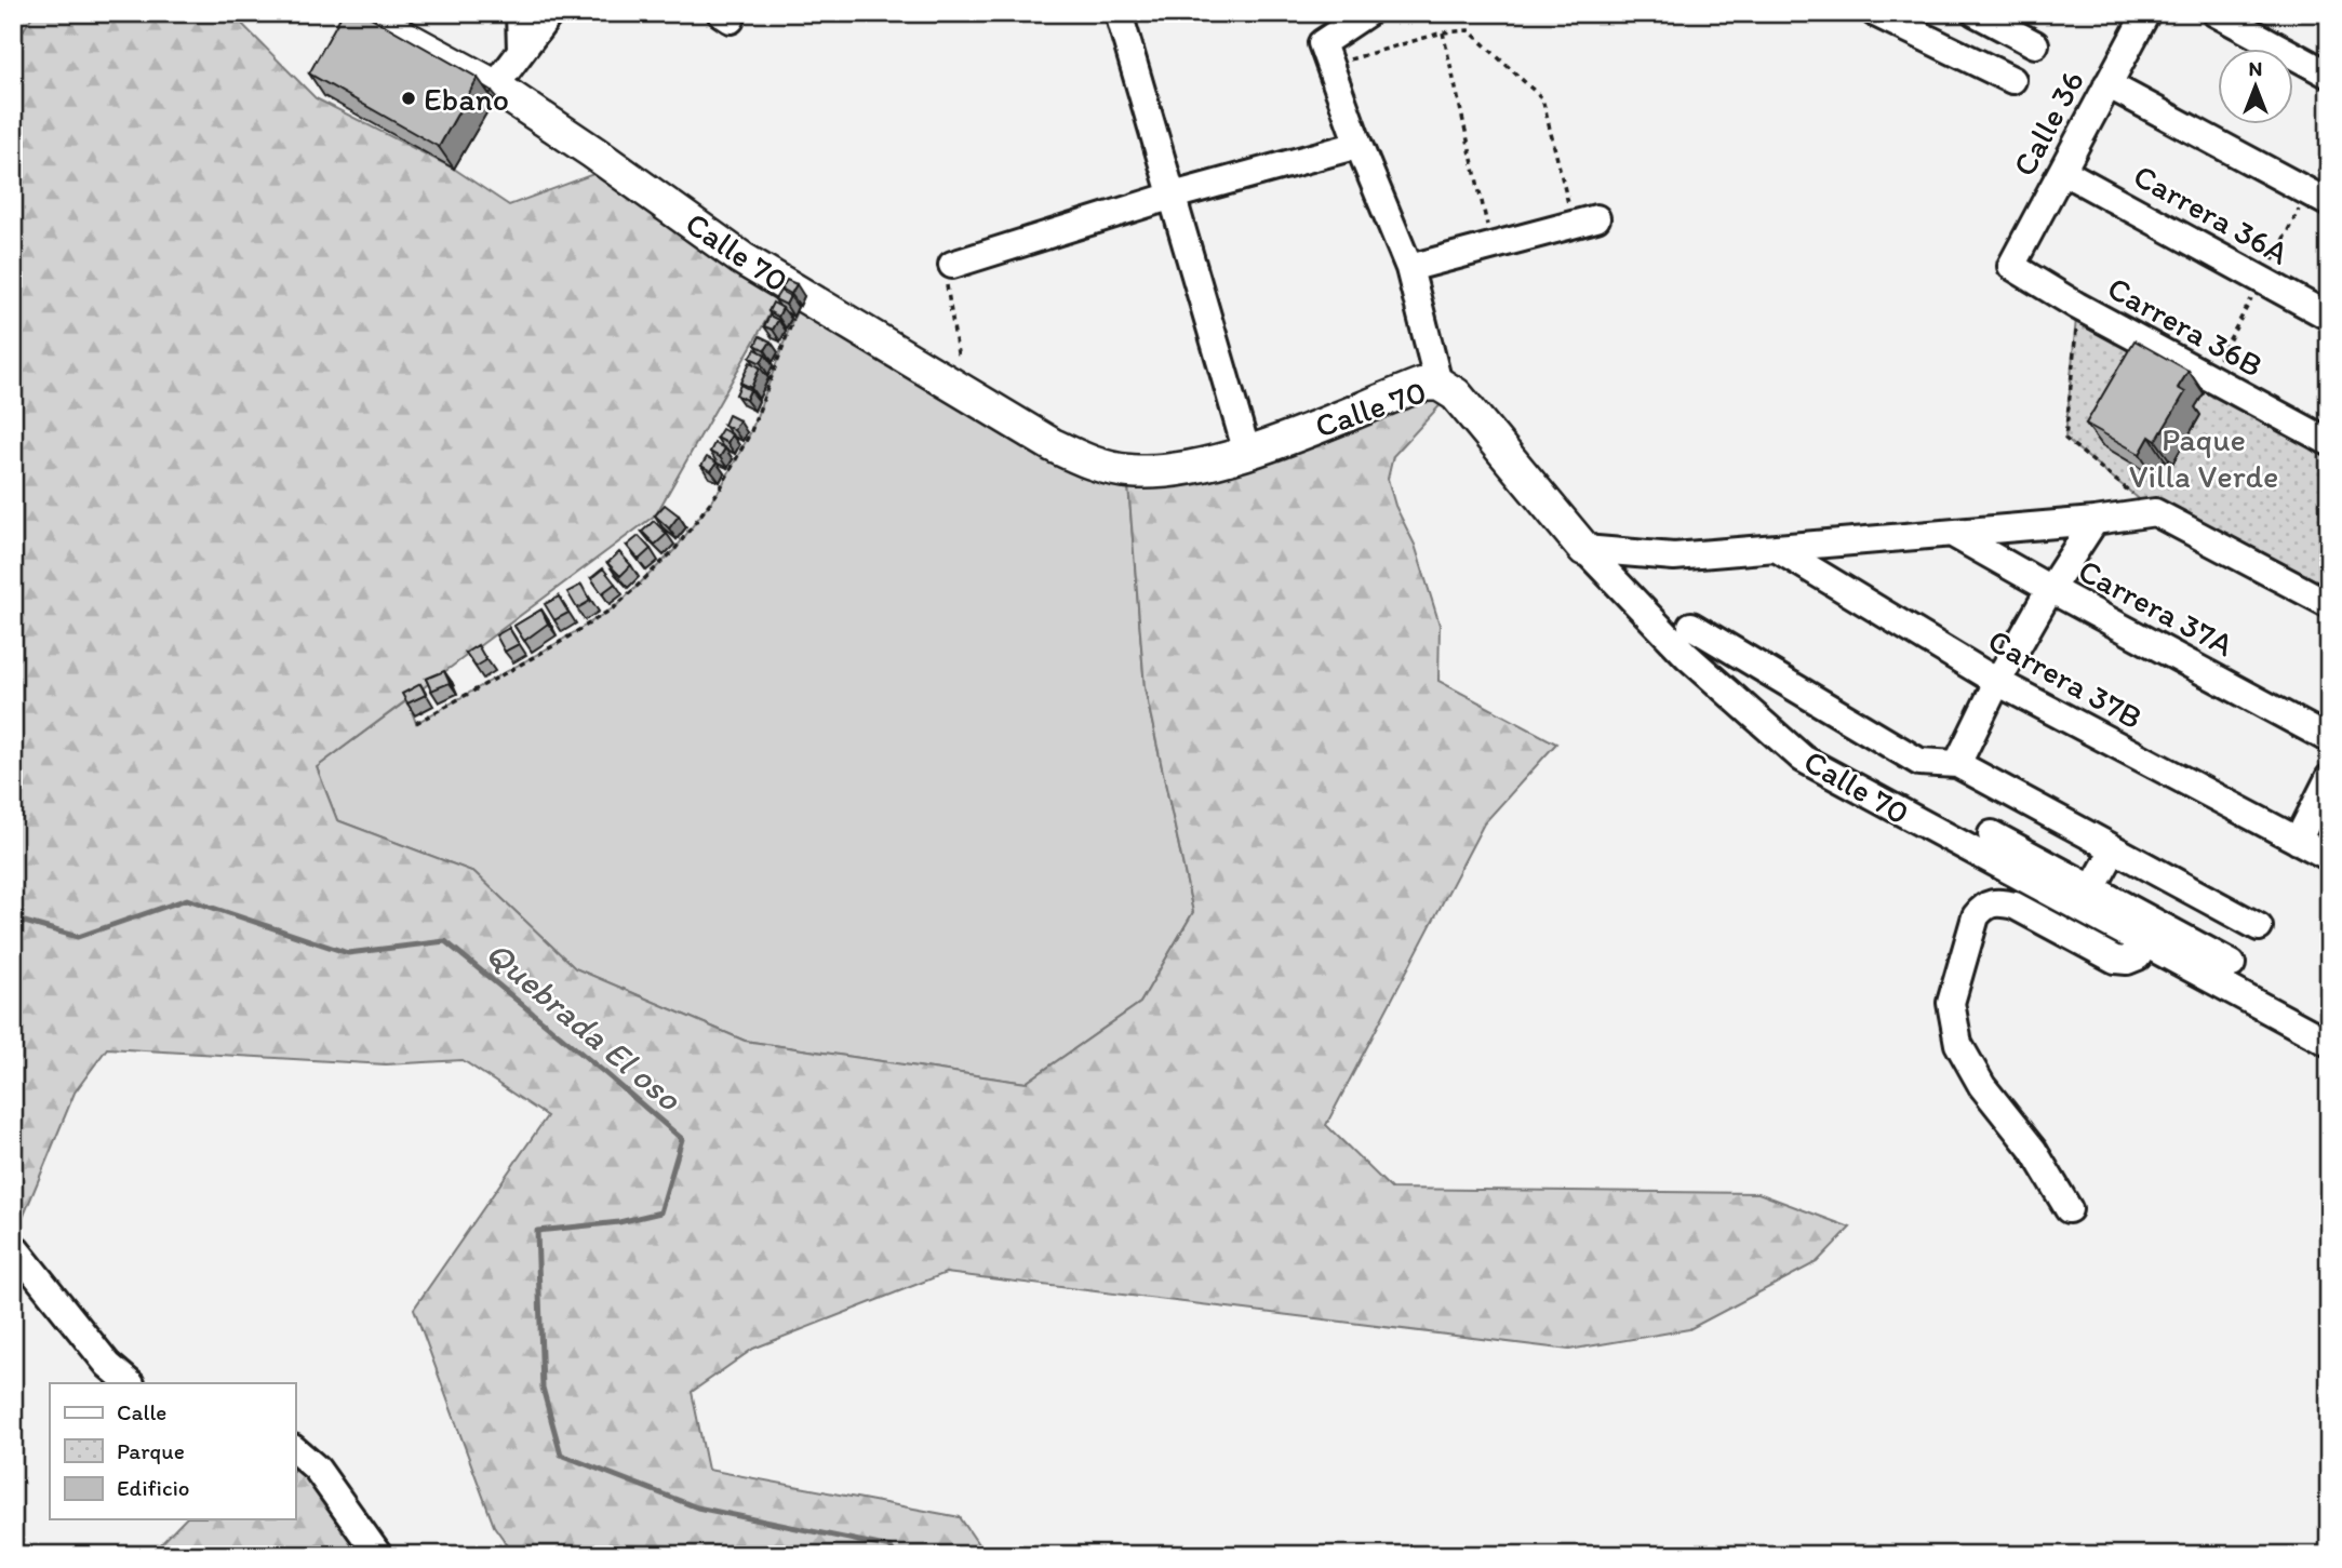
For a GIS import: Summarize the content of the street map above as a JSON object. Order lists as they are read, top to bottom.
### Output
{
  "streets": {
    "main road": ["Calle 70"],
    "street": [
      "Calle 36",
      "Carrera 36A",
      "Carrera 36B",
      "Carrera 37A",
      "Carrera 37B"
    ]
  },
  "crossings": [
    ["Calle 36", "Carrera 36A"],
    ["Calle 36", "Carrera 36B"]
  ],
  "water": ["Quebrada El oso"],
  "parks": ["Paque Villa Verde"],
  "places": ["Ebano"],
  "legend": ["Calle", "Parque", "Edificio"],
  "north": "top"
}
